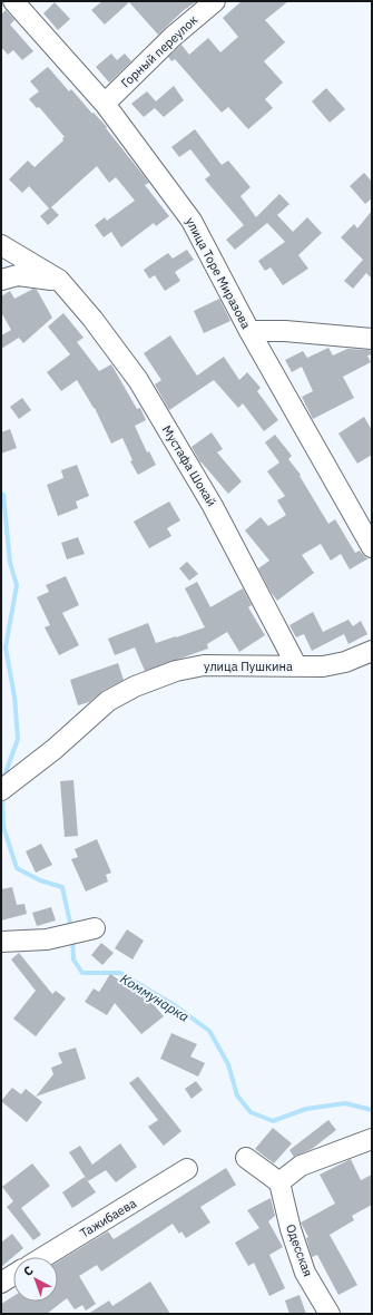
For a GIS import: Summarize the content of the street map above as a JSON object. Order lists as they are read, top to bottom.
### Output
{
  "streets": {
    "street": [
      "Горный переулок",
      "улица Торе Миразова",
      "Мустафа Шокай",
      "улица Пушкина",
      "Тажибаева",
      "Одесская"
    ]
  },
  "crossings": [
    ["Горный переулок", "улица Торе Миразова"],
    ["Мустафа Шокай", "улица Пушкина"]
  ],
  "water": ["Коммунарка"],
  "north": "top left"
}
